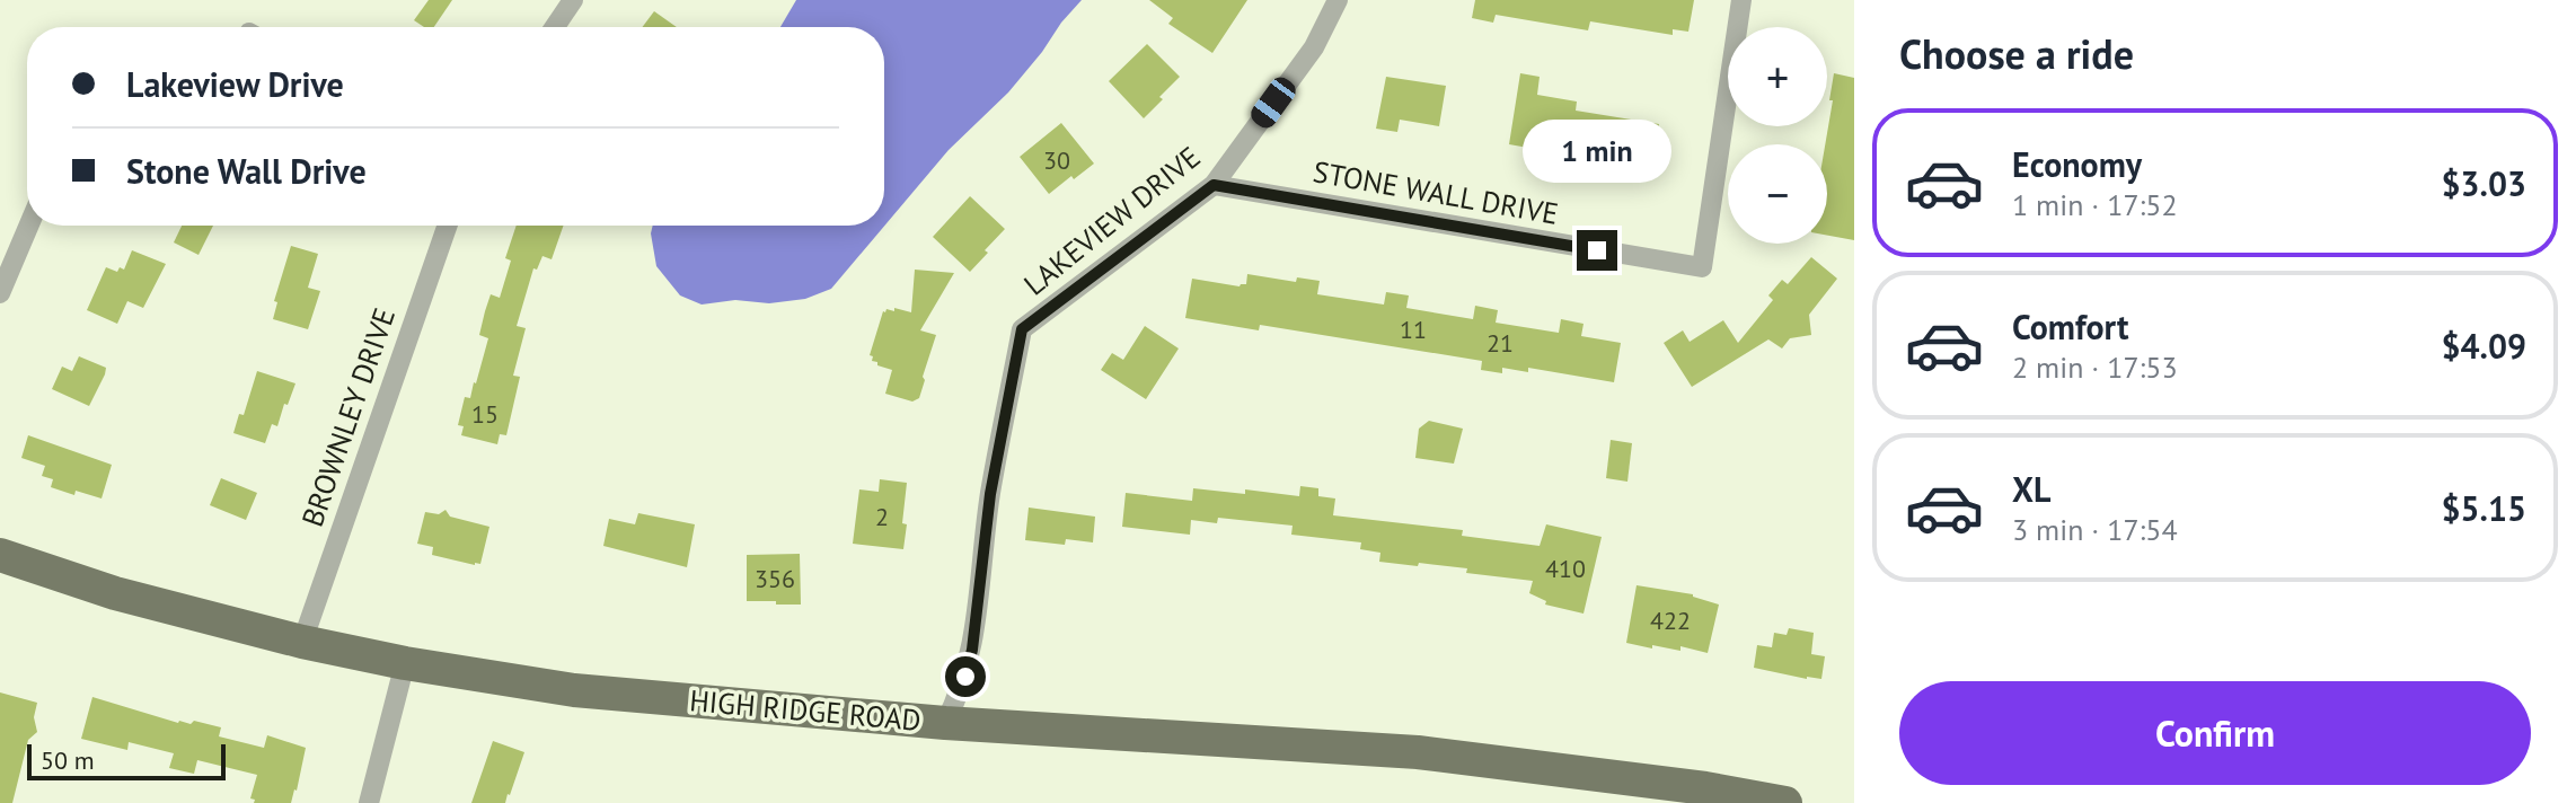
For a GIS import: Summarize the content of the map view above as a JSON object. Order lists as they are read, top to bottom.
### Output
{
  "streets": {
    "main road": ["HIGH RIDGE ROAD"],
    "street": ["STONE WALL DRIVE", "LAKEVIEW DRIVE", "BROWNLEY DRIVE"]
  },
  "crossings": [
    ["STONE WALL DRIVE", "LAKEVIEW DRIVE"],
    ["LAKEVIEW DRIVE", "HIGH RIDGE ROAD"],
    ["BROWNLEY DRIVE", "HIGH RIDGE ROAD"]
  ],
  "house_numbers": [
    "30",
    "11",
    "21",
    "15",
    "2",
    "410",
    "356",
    "422"
  ],
  "scale_bar": "50 m",
  "page": {
    "heading": "Choose a ride",
    "map_buttons": ["+", "−"],
    "banner": ["Lakeview Drive", "Stone Wall Drive"],
    "list": [
      {
        "name": "Economy",
        "note": "1 min · 17:52",
        "value": "$3.03"
      },
      {
        "name": "Comfort",
        "note": "2 min · 17:53",
        "value": "$4.09"
      },
      {
        "name": "XL",
        "note": "3 min · 17:54",
        "value": "$5.15"
      }
    ],
    "bubble": "1 min",
    "buttons": "Confirm",
    "scale": "50 m"
  }
}
